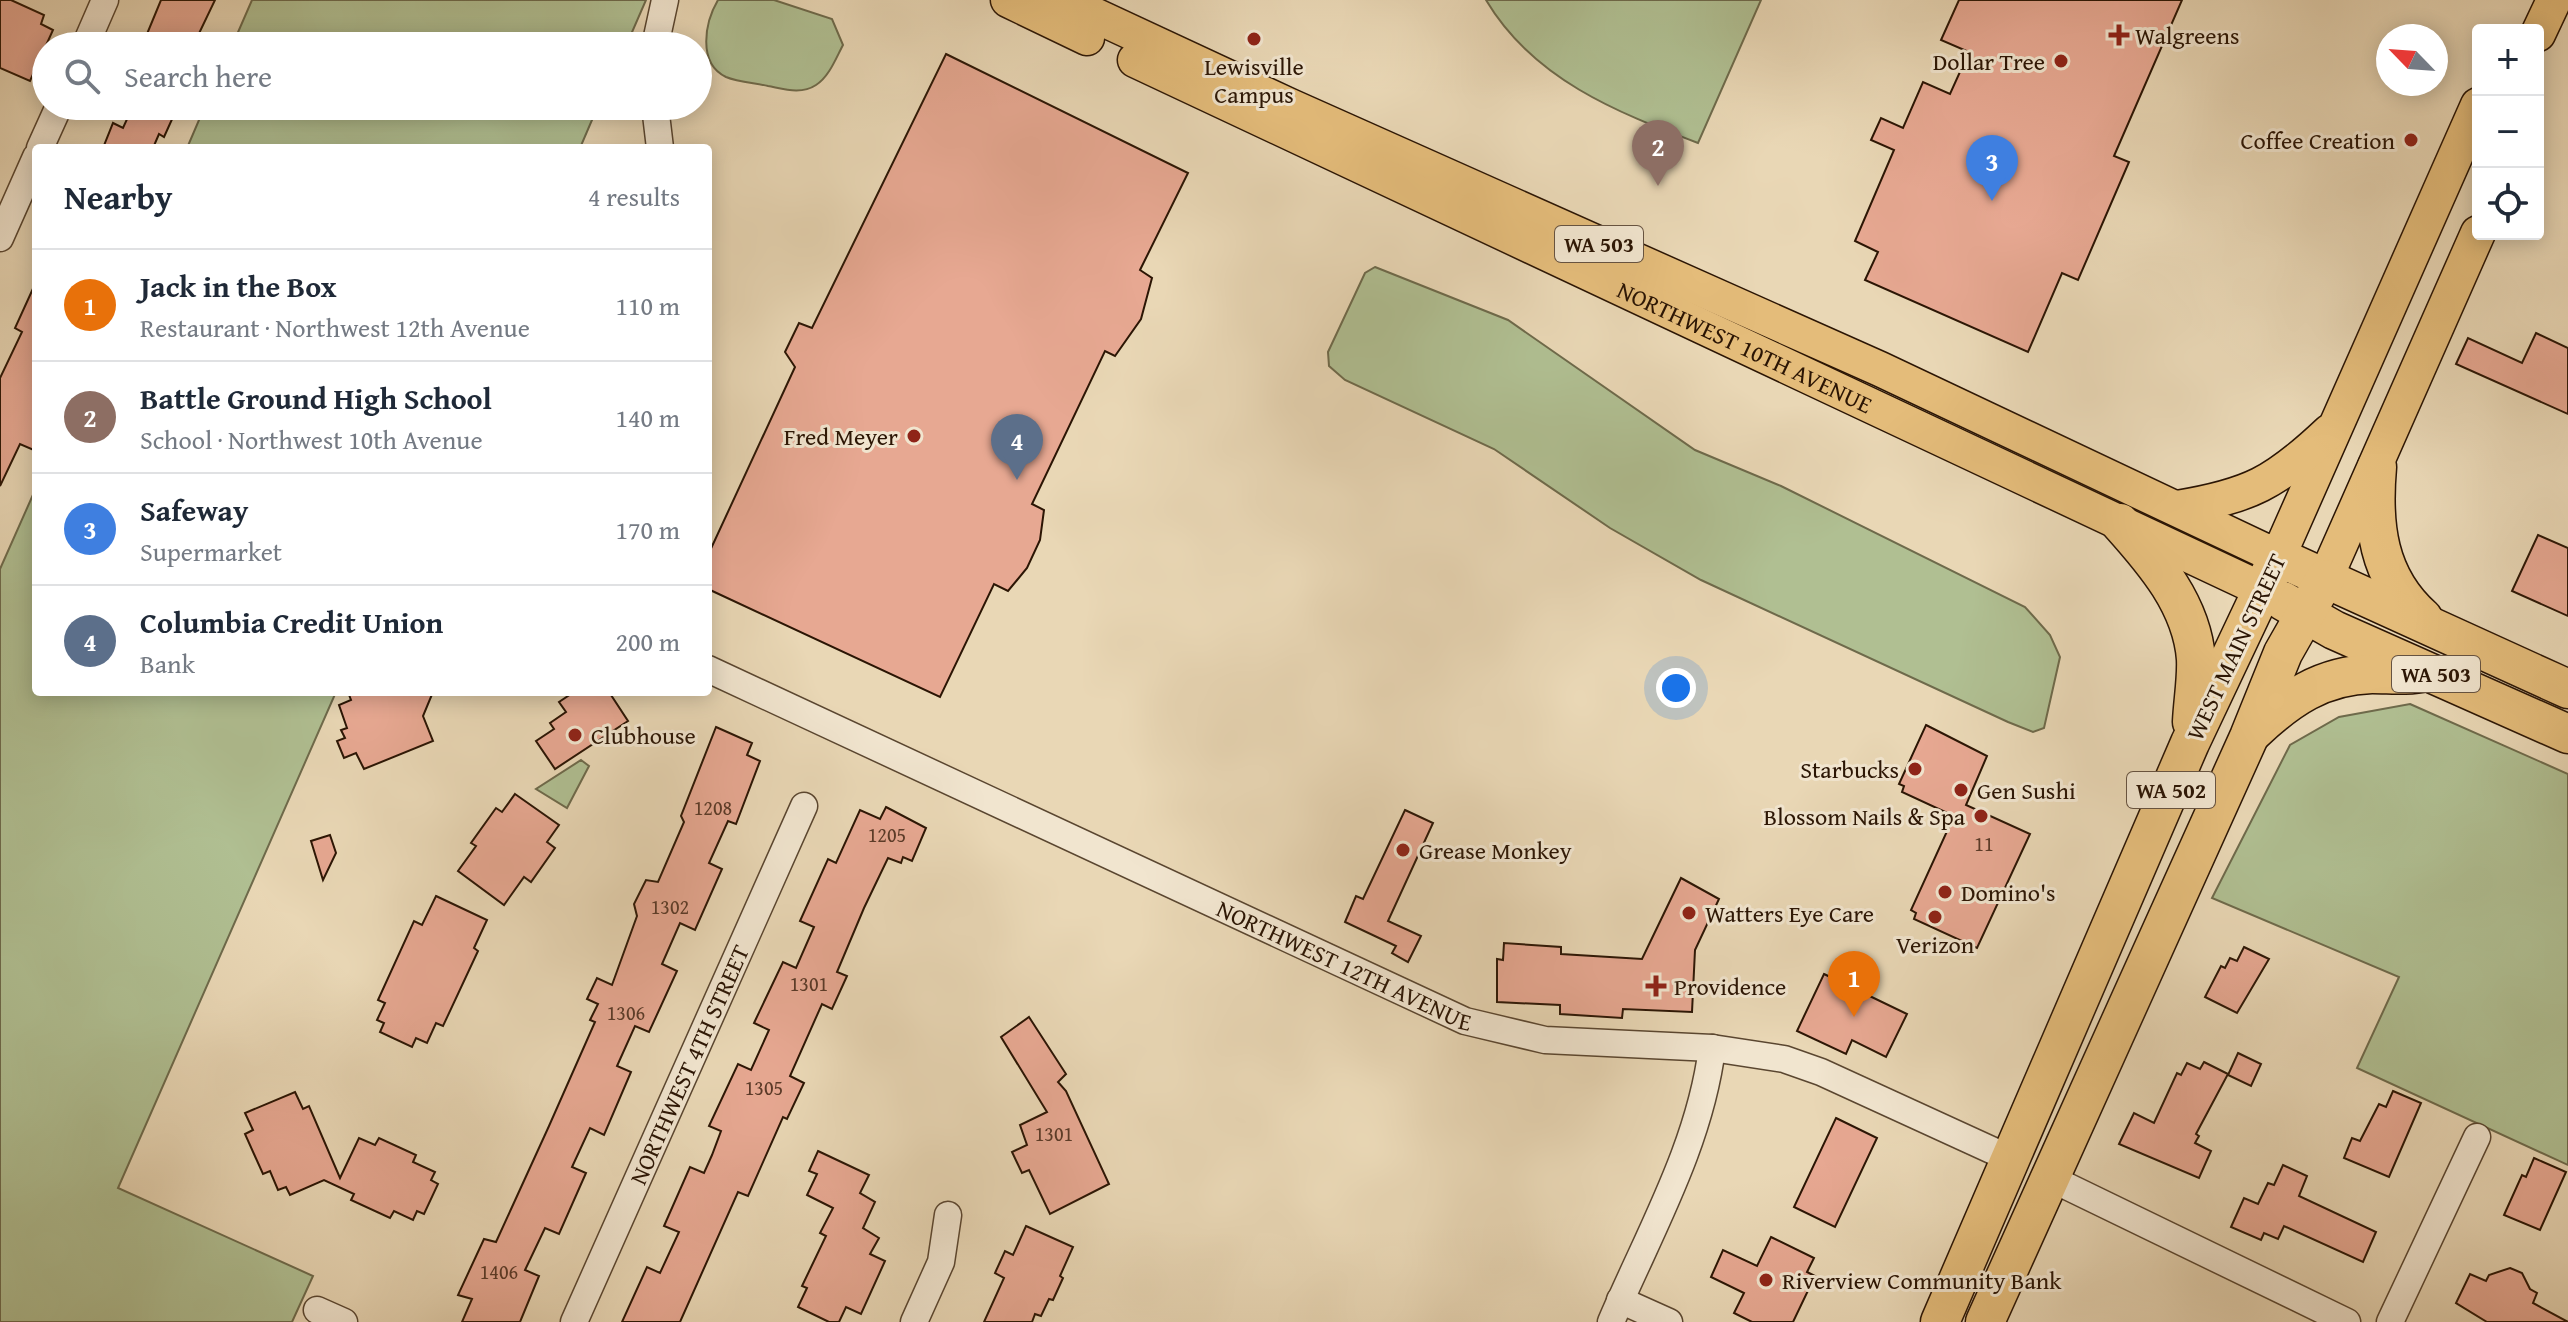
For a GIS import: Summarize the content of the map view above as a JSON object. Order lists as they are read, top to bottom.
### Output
{
  "streets": {
    "highway": [
      "WA 503",
      "NORTHWEST 10TH AVENUE",
      "WEST MAIN STREET",
      "WA 502"
    ],
    "street": ["NORTHWEST 12TH AVENUE", "NORTHWEST 4TH STREET"]
  },
  "crossings": [
    ["WA 503", "NORTHWEST 10TH AVENUE"],
    ["WA 503", "WEST MAIN STREET"],
    ["NORTHWEST 10TH AVENUE", "WEST MAIN STREET"],
    ["WEST MAIN STREET", "NORTHWEST 12TH AVENUE"]
  ],
  "places": {
    "health": ["Walgreens", "Providence"],
    "other": [
      "Lewisville Campus",
      "Dollar Tree",
      "Coffee Creation",
      "Fred Meyer",
      "Clubhouse",
      "Starbucks",
      "Gen Sushi",
      "Blossom Nails & Spa",
      "Grease Monkey",
      "Domino's",
      "Watters Eye Care",
      "Verizon",
      "Riverview Community Bank"
    ]
  },
  "house_numbers": [
    "1208",
    "1205",
    "11",
    "1302",
    "1301",
    "1306",
    "1305",
    "1301",
    "1406"
  ],
  "north": "top left",
  "page": {
    "map_buttons": ["+", "−"],
    "search": "Search here",
    "pins": [
      "2",
      "3",
      "4",
      "1"
    ],
    "heading": ["Nearby", "4 results"],
    "list": [
      {
        "mark": "1",
        "name": "Jack in the Box",
        "note": "Restaurant · Northwest 12th Avenue",
        "value": "110 m"
      },
      {
        "mark": "2",
        "name": "Battle Ground High School",
        "note": "School · Northwest 10th Avenue",
        "value": "140 m"
      },
      {
        "mark": "3",
        "name": "Safeway",
        "note": "Supermarket",
        "value": "170 m"
      },
      {
        "mark": "4",
        "name": "Columbia Credit Union",
        "note": "Bank",
        "value": "200 m"
      }
    ]
  }
}
